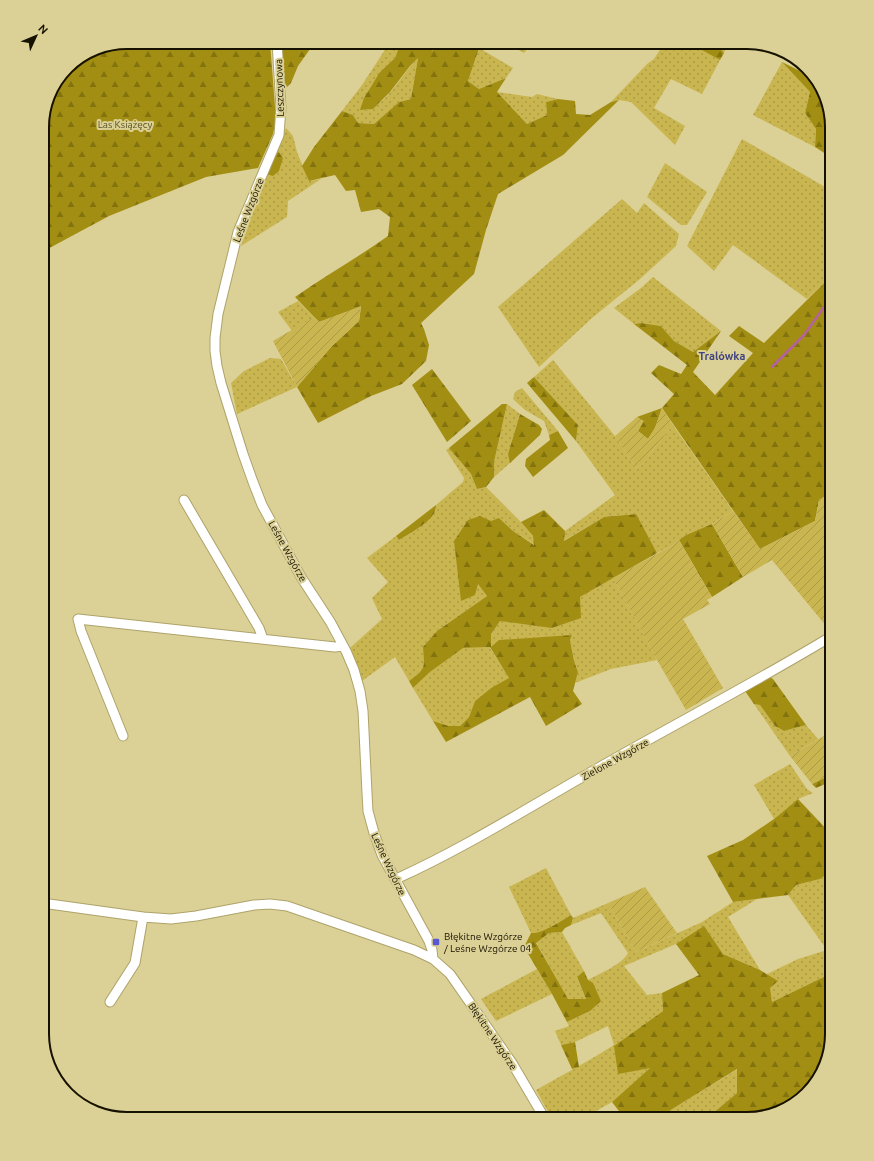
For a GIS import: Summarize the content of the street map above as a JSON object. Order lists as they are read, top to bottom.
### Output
{
  "streets": {
    "street": [
      "Leszczynowa",
      "Leśne Wzgórze",
      "Zielone Wzgórze",
      "Błękitne Wzgórze"
    ]
  },
  "crossings": [
    ["Leszczynowa", "Leśne Wzgórze"],
    ["Leśne Wzgórze", "Zielone Wzgórze"],
    ["Leśne Wzgórze", "Błękitne Wzgórze"]
  ],
  "districts": ["Tralówka"],
  "parks": ["Las Książęcy"],
  "places": {
    "transit": ["Błękitne Wzgórze / Leśne Wzgórze 04"]
  },
  "north": "top right"
}
